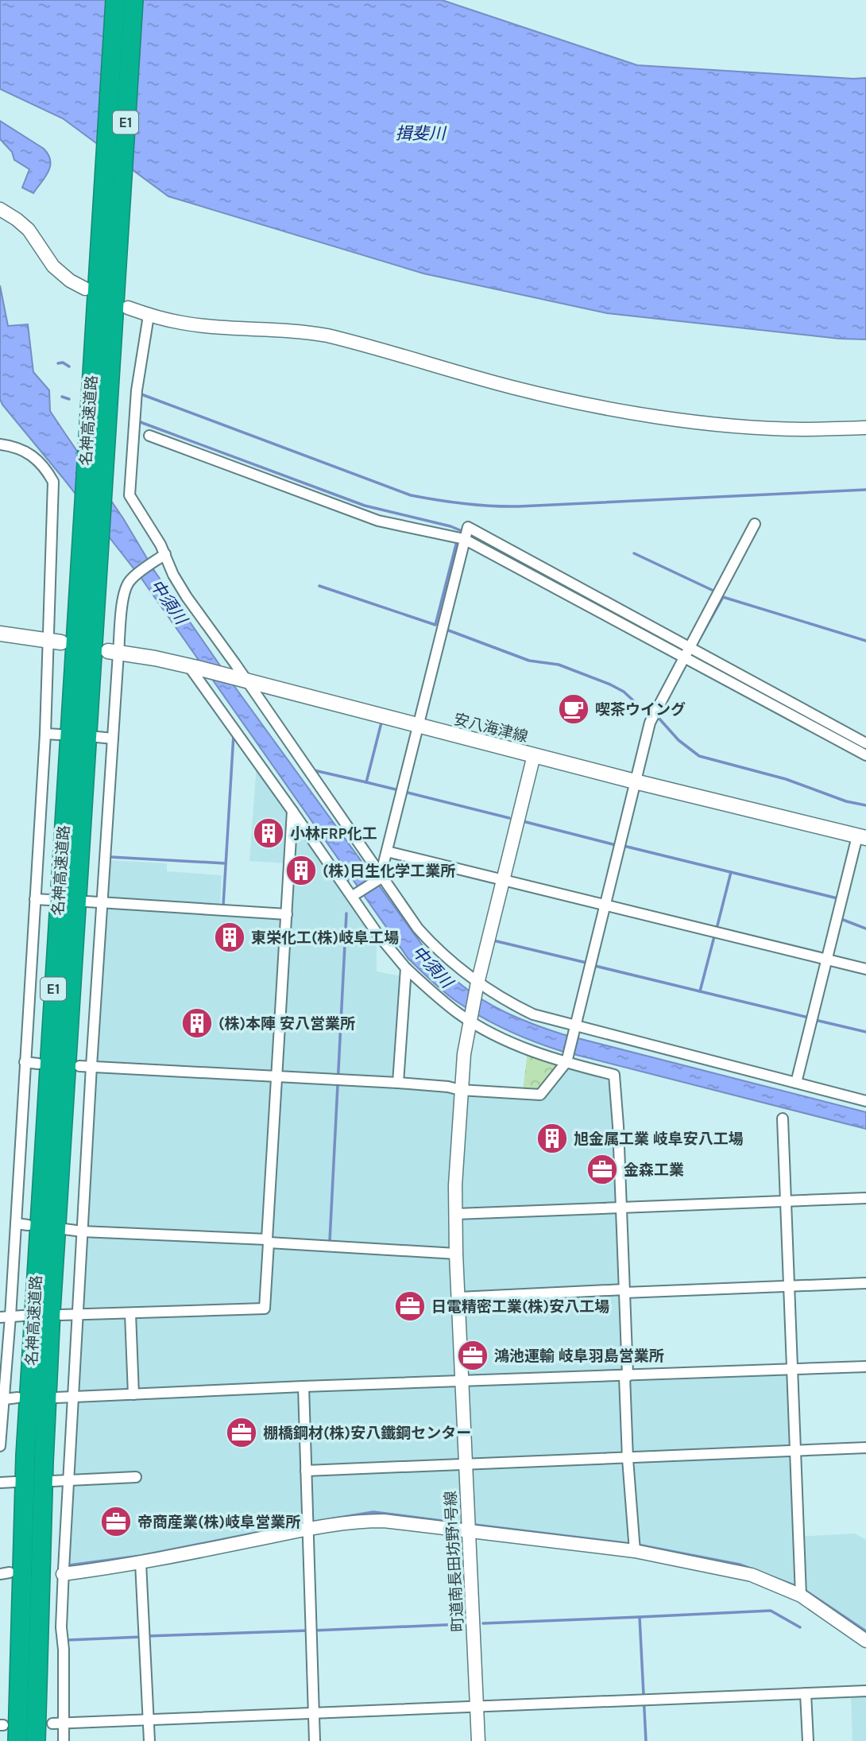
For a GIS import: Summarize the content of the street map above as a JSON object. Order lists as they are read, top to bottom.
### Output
{
  "streets": {
    "highway": ["E1", "名神高速道路"],
    "main road": ["安八海津線"],
    "street": ["町道南長田坊野1号線"]
  },
  "crossings": [
    ["安八海津線", "町道南長田坊野1号線"]
  ],
  "water": ["揖斐川", "中須川"],
  "places": {
    "cafe": ["喫茶ウイング"],
    "building": [
      "小林FRP化工",
      "(株)日生化学工業所",
      "東栄化工(株)岐阜工場",
      "(株)本陣 安八営業所",
      "旭金属工業 岐阜安八工場"
    ],
    "office": [
      "金森工業",
      "日電精密工業(株)安八工場",
      "鴻池運輸 岐阜羽島営業所",
      "棚橋鋼材(株)安八鐵鋼センター",
      "帝商産業(株)岐阜営業所"
    ]
  }
}
